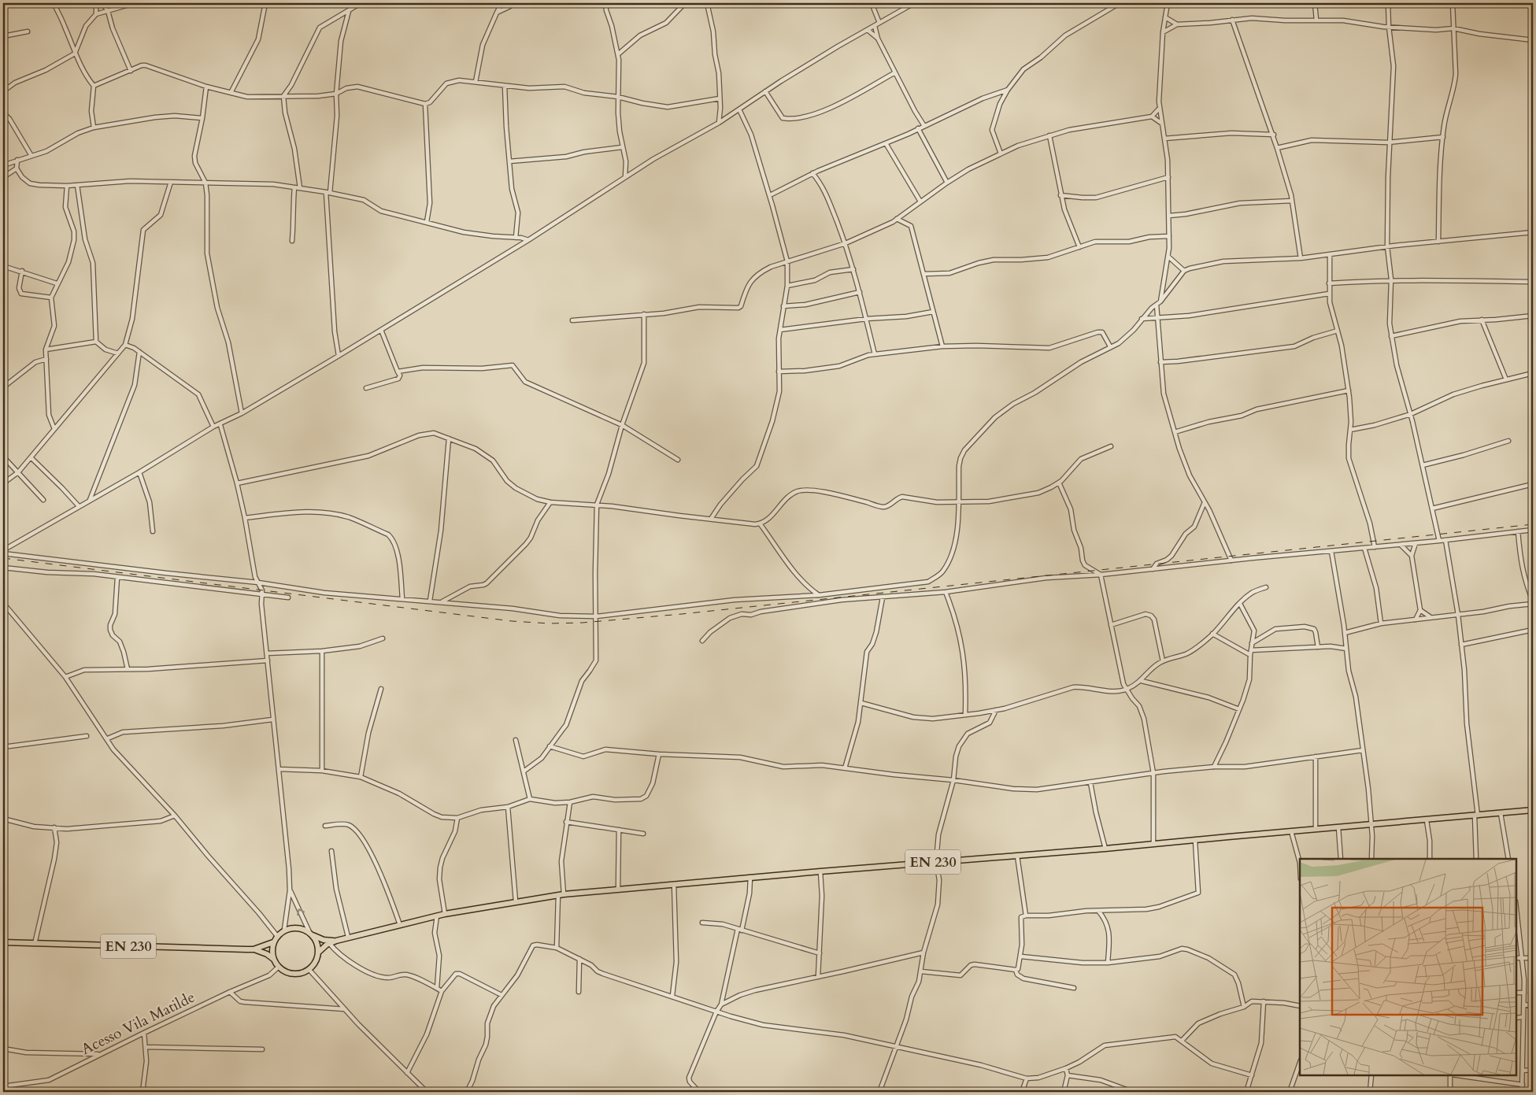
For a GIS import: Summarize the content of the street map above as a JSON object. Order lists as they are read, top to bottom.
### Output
{
  "streets": {
    "main road": ["EN 230"],
    "street": ["Acesso Vila Matilde"]
  },
  "crossings": [
    ["EN 230", "Acesso Vila Matilde"]
  ]
}
